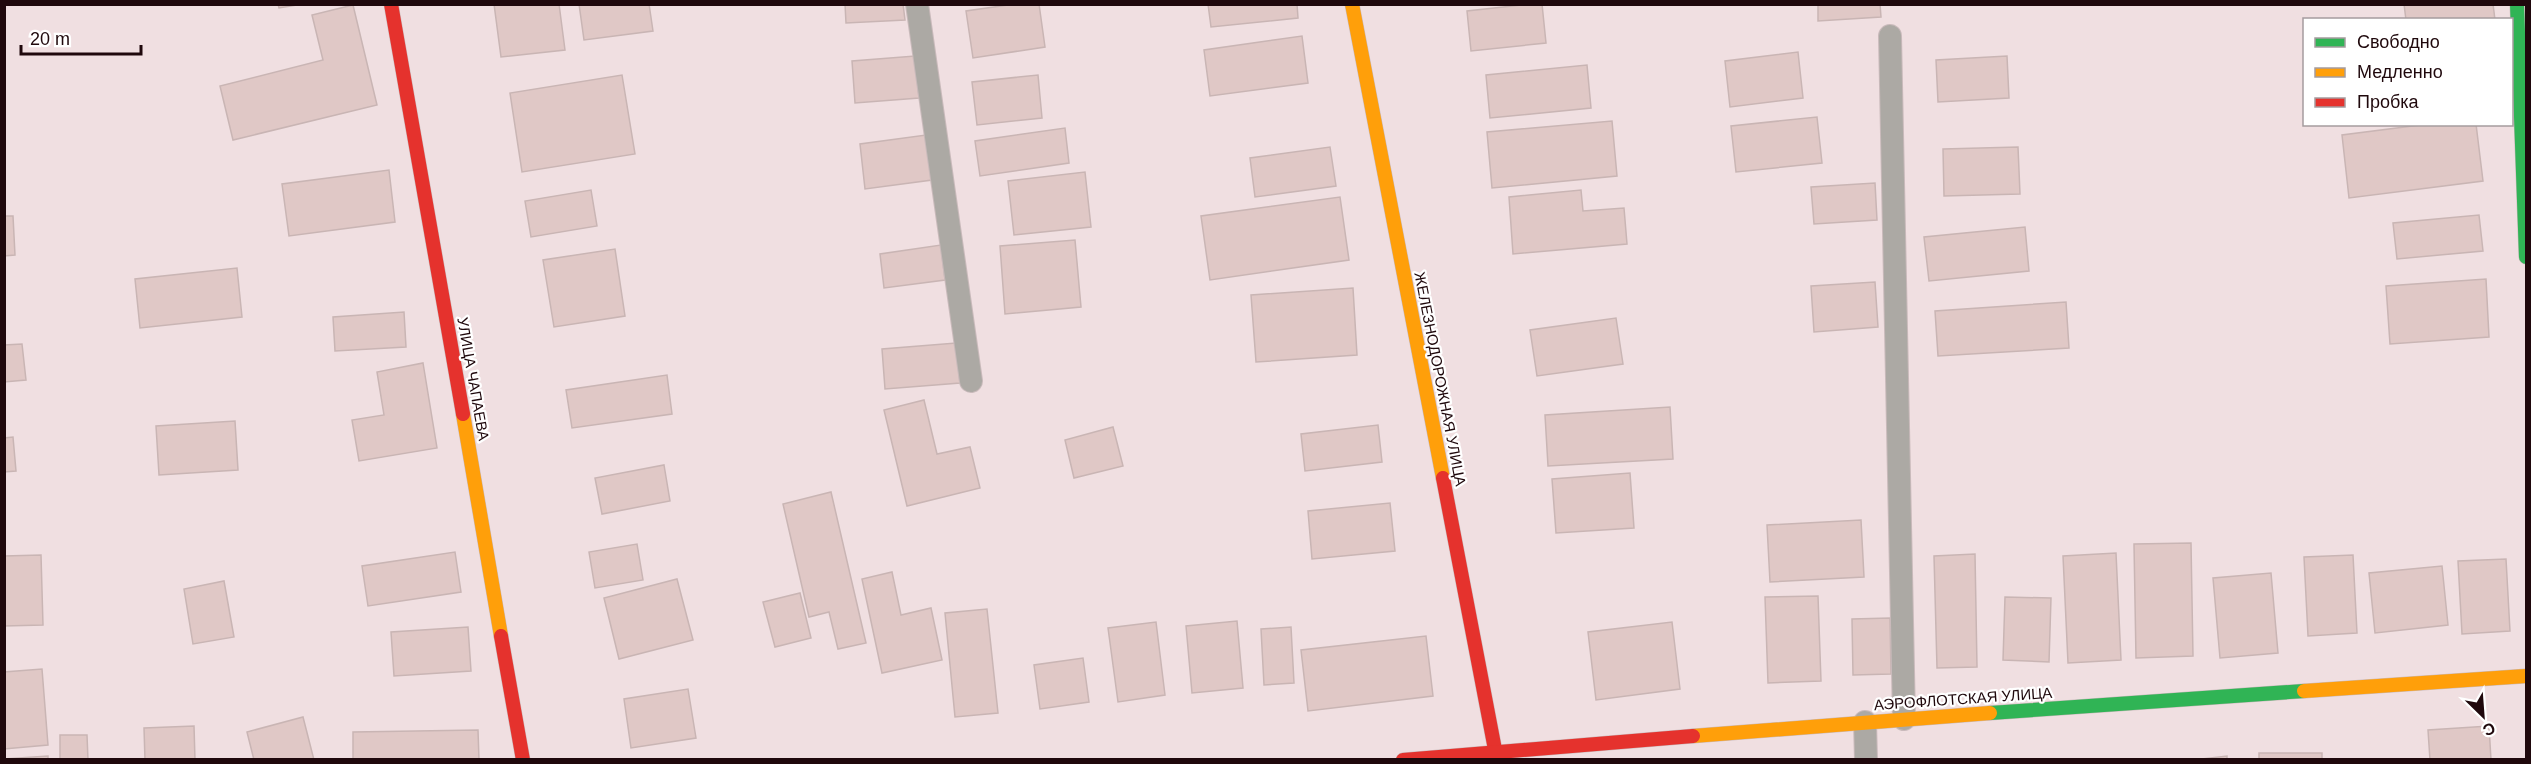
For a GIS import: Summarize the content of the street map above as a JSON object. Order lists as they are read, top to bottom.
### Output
{
  "streets": {
    "street": ["УЛИЦА ЧАПАЕВА", "ЖЕЛЕЗНОДОРОЖНАЯ УЛИЦА", "АЭРОФЛОТСКАЯ УЛИЦА"]
  },
  "crossings": [
    ["ЖЕЛЕЗНОДОРОЖНАЯ УЛИЦА", "АЭРОФЛОТСКАЯ УЛИЦА"]
  ],
  "legend": ["Свободно", "Медленно", "Пробка"],
  "scale_bar": "20 m",
  "north": "bottom right"
}
